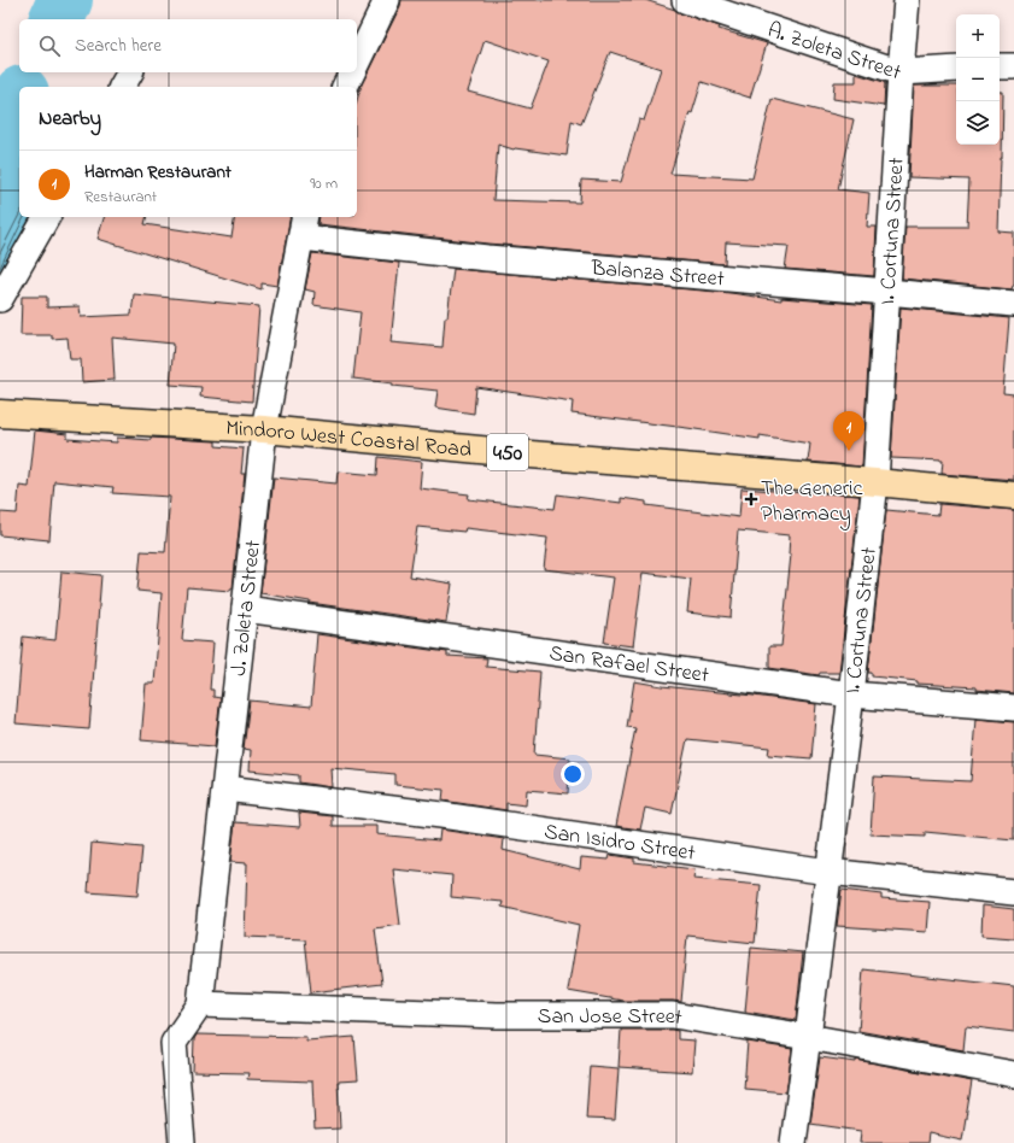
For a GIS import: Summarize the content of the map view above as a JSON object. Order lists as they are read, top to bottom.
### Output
{
  "streets": {
    "main road": ["Mindoro West Coastal Road", "450"],
    "street": [
      "A. Zoleta Street",
      "I. Cortuna Street",
      "Balanza Street",
      "J. Zoleta Street",
      "San Rafael Street",
      "San Isidro Street",
      "San Jose Street"
    ]
  },
  "crossings": [
    ["A. Zoleta Street", "I. Cortuna Street"],
    ["I. Cortuna Street", "Balanza Street"],
    ["I. Cortuna Street", "Mindoro West Coastal Road"],
    ["I. Cortuna Street", "San Rafael Street"],
    ["I. Cortuna Street", "San Isidro Street"],
    ["I. Cortuna Street", "San Jose Street"],
    ["Balanza Street", "J. Zoleta Street"],
    ["Mindoro West Coastal Road", "J. Zoleta Street"],
    ["J. Zoleta Street", "San Rafael Street"],
    ["J. Zoleta Street", "San Isidro Street"],
    ["J. Zoleta Street", "San Jose Street"]
  ],
  "places": {
    "health": ["The Generic Pharmacy"]
  },
  "page": {
    "map_buttons": ["+", "−"],
    "search": "Search here",
    "heading": "Nearby",
    "list": [
      {
        "mark": "1",
        "name": "Harman Restaurant",
        "note": "Restaurant",
        "value": "90 m"
      }
    ],
    "pins": "1"
  }
}
